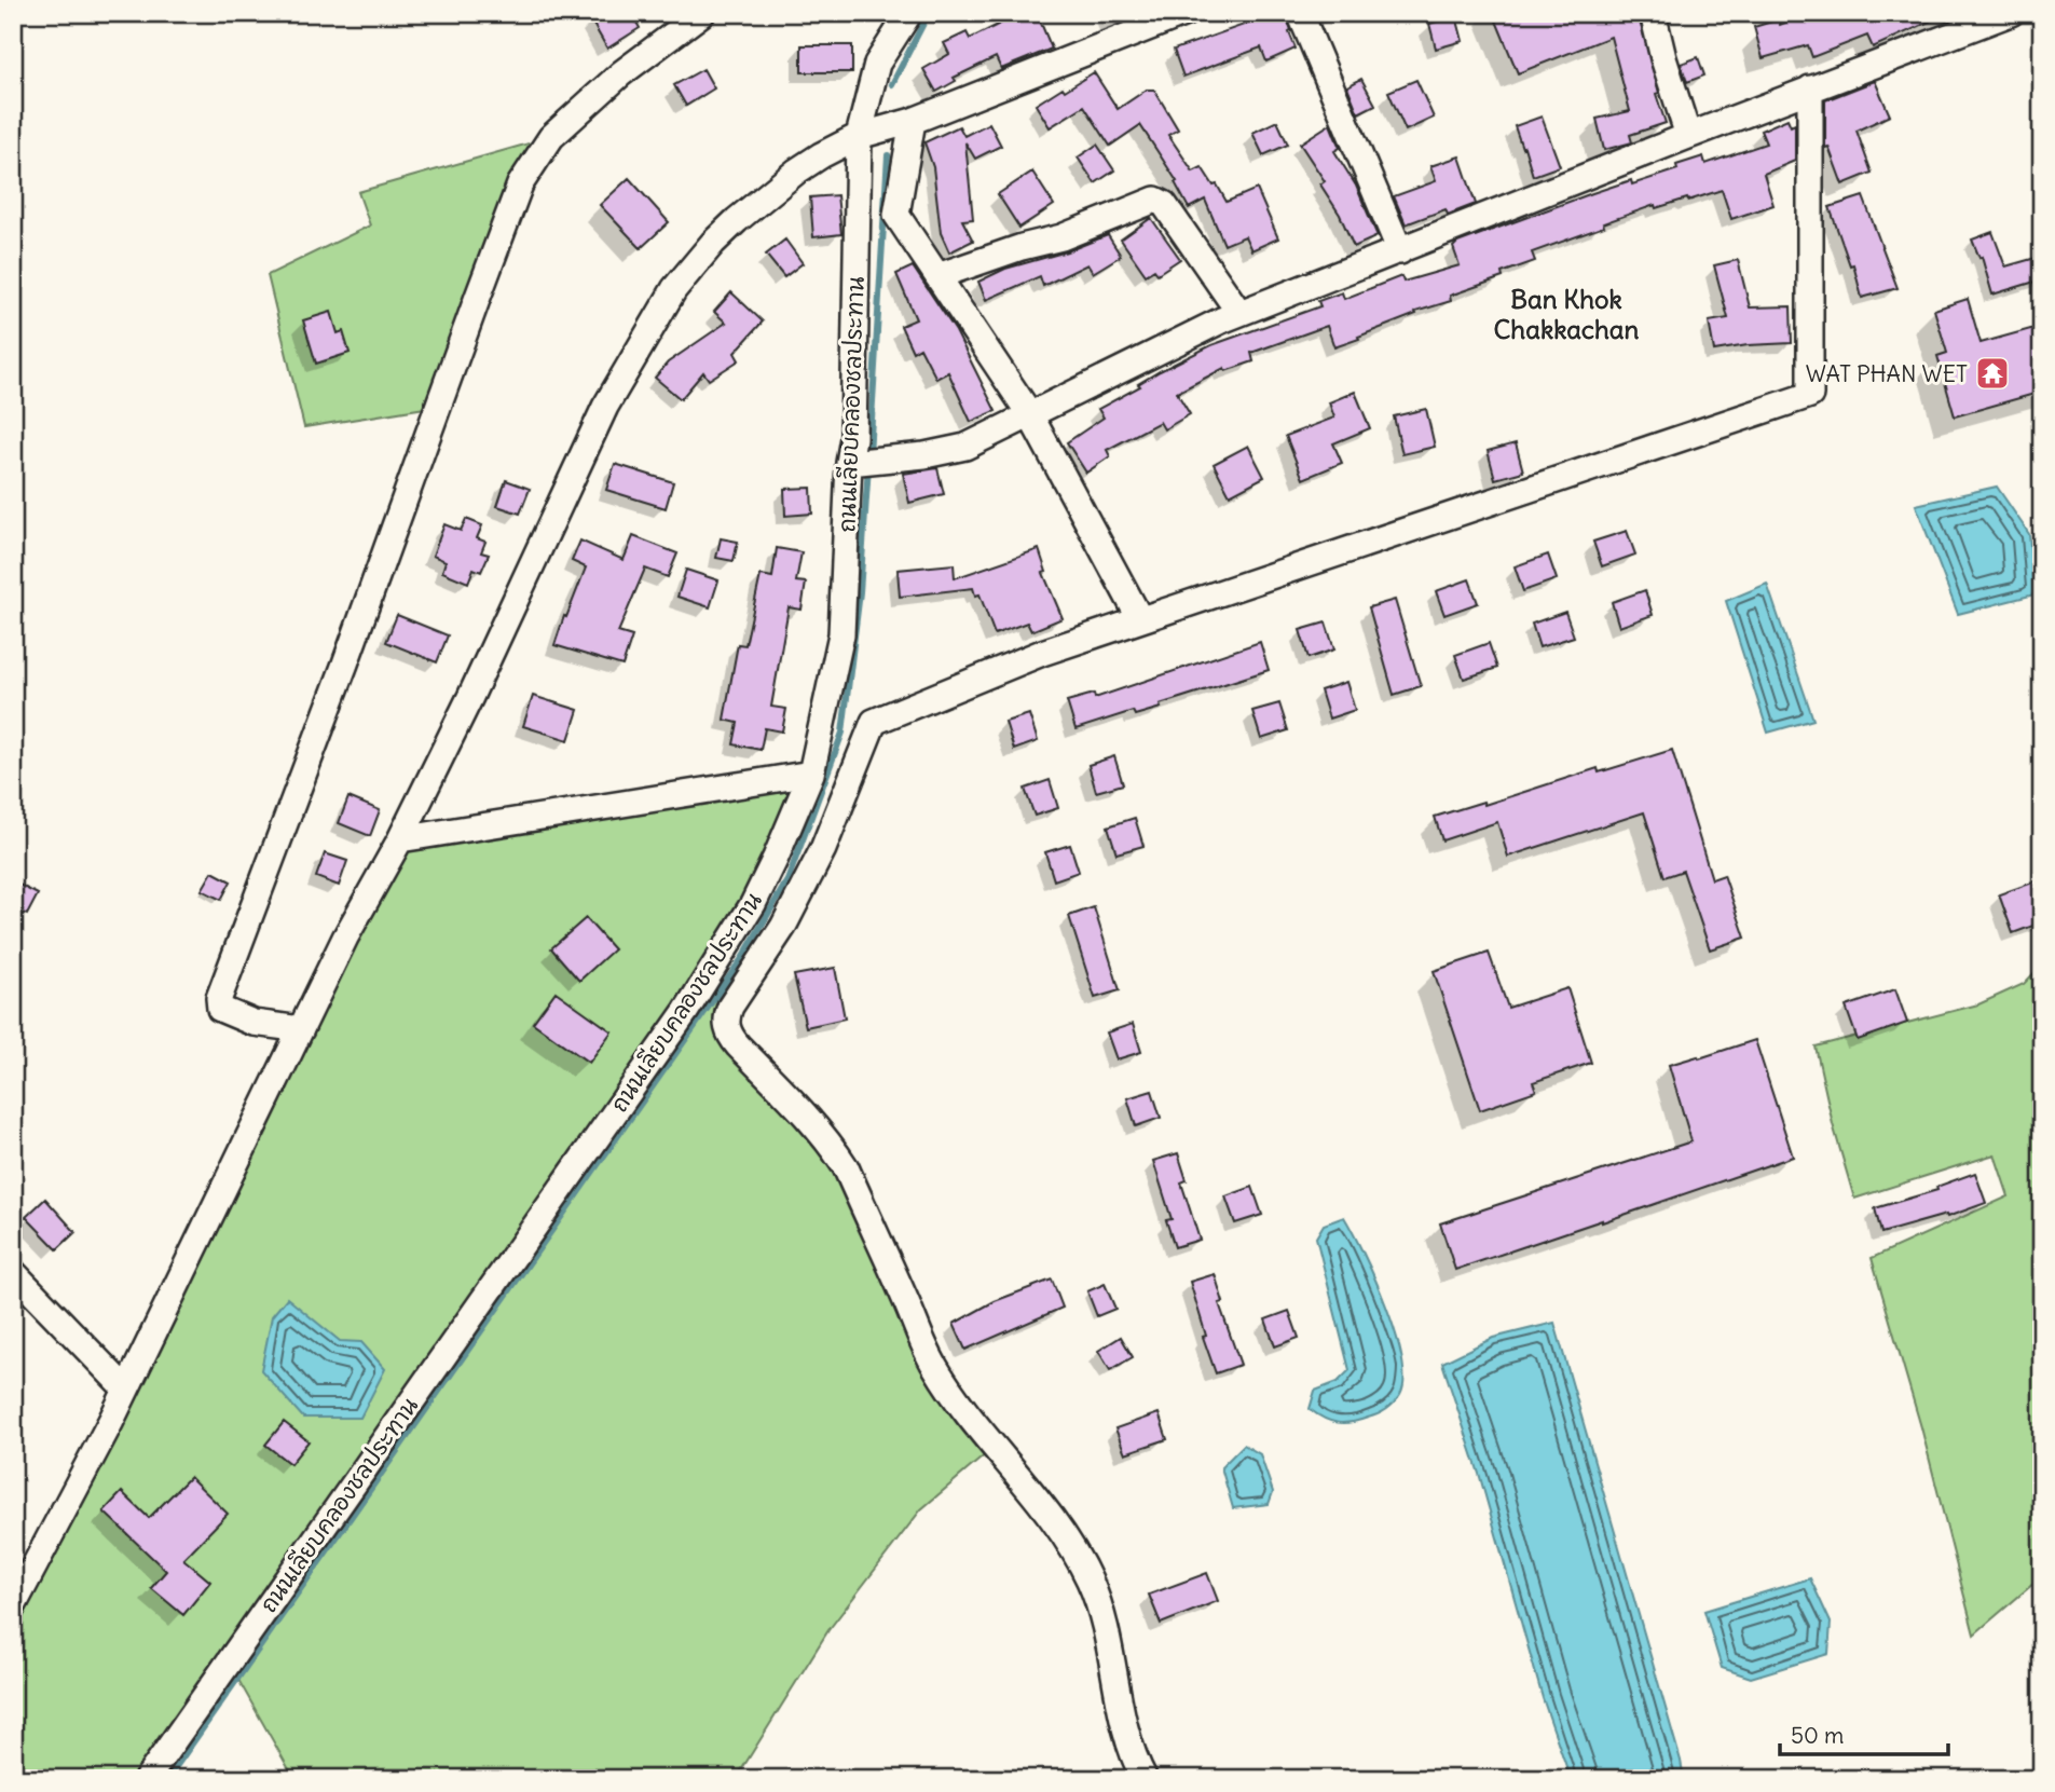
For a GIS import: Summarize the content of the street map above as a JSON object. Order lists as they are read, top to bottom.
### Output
{
  "streets": {
    "street": ["ถนนเลียบคลองชลประทาน"]
  },
  "districts": ["Ban Khok Chakkachan"],
  "places": {
    "temple": ["WAT PHAN WET"]
  },
  "scale_bar": "50 m"
}
